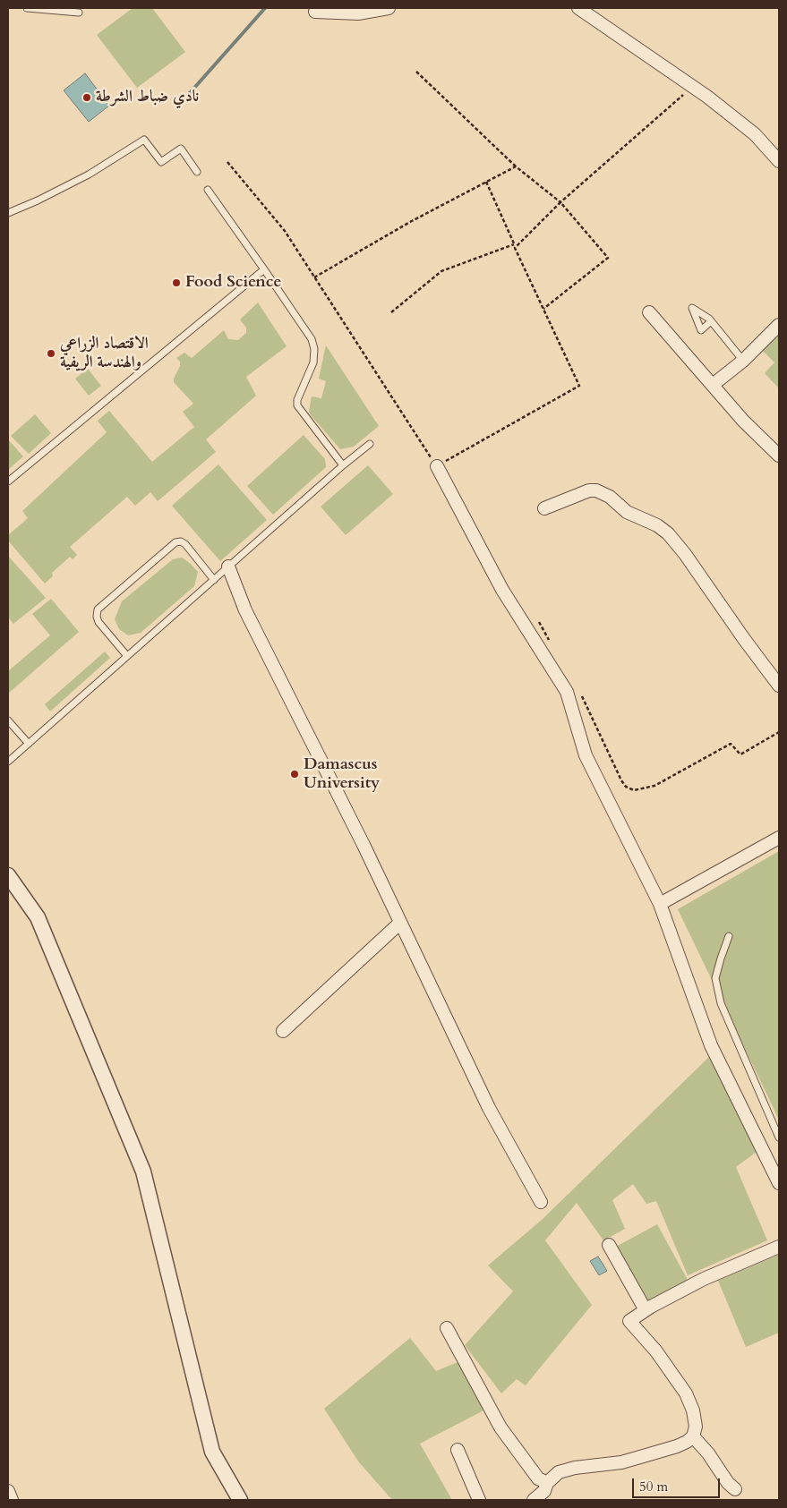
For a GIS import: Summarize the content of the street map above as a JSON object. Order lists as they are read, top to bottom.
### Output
{
  "places": [
    "نادي ضباط الشرطة",
    "Food Science",
    "الاقتصاد الزراعي والهندسة الريفية",
    "Damascus University"
  ],
  "scale_bar": "50 m"
}
